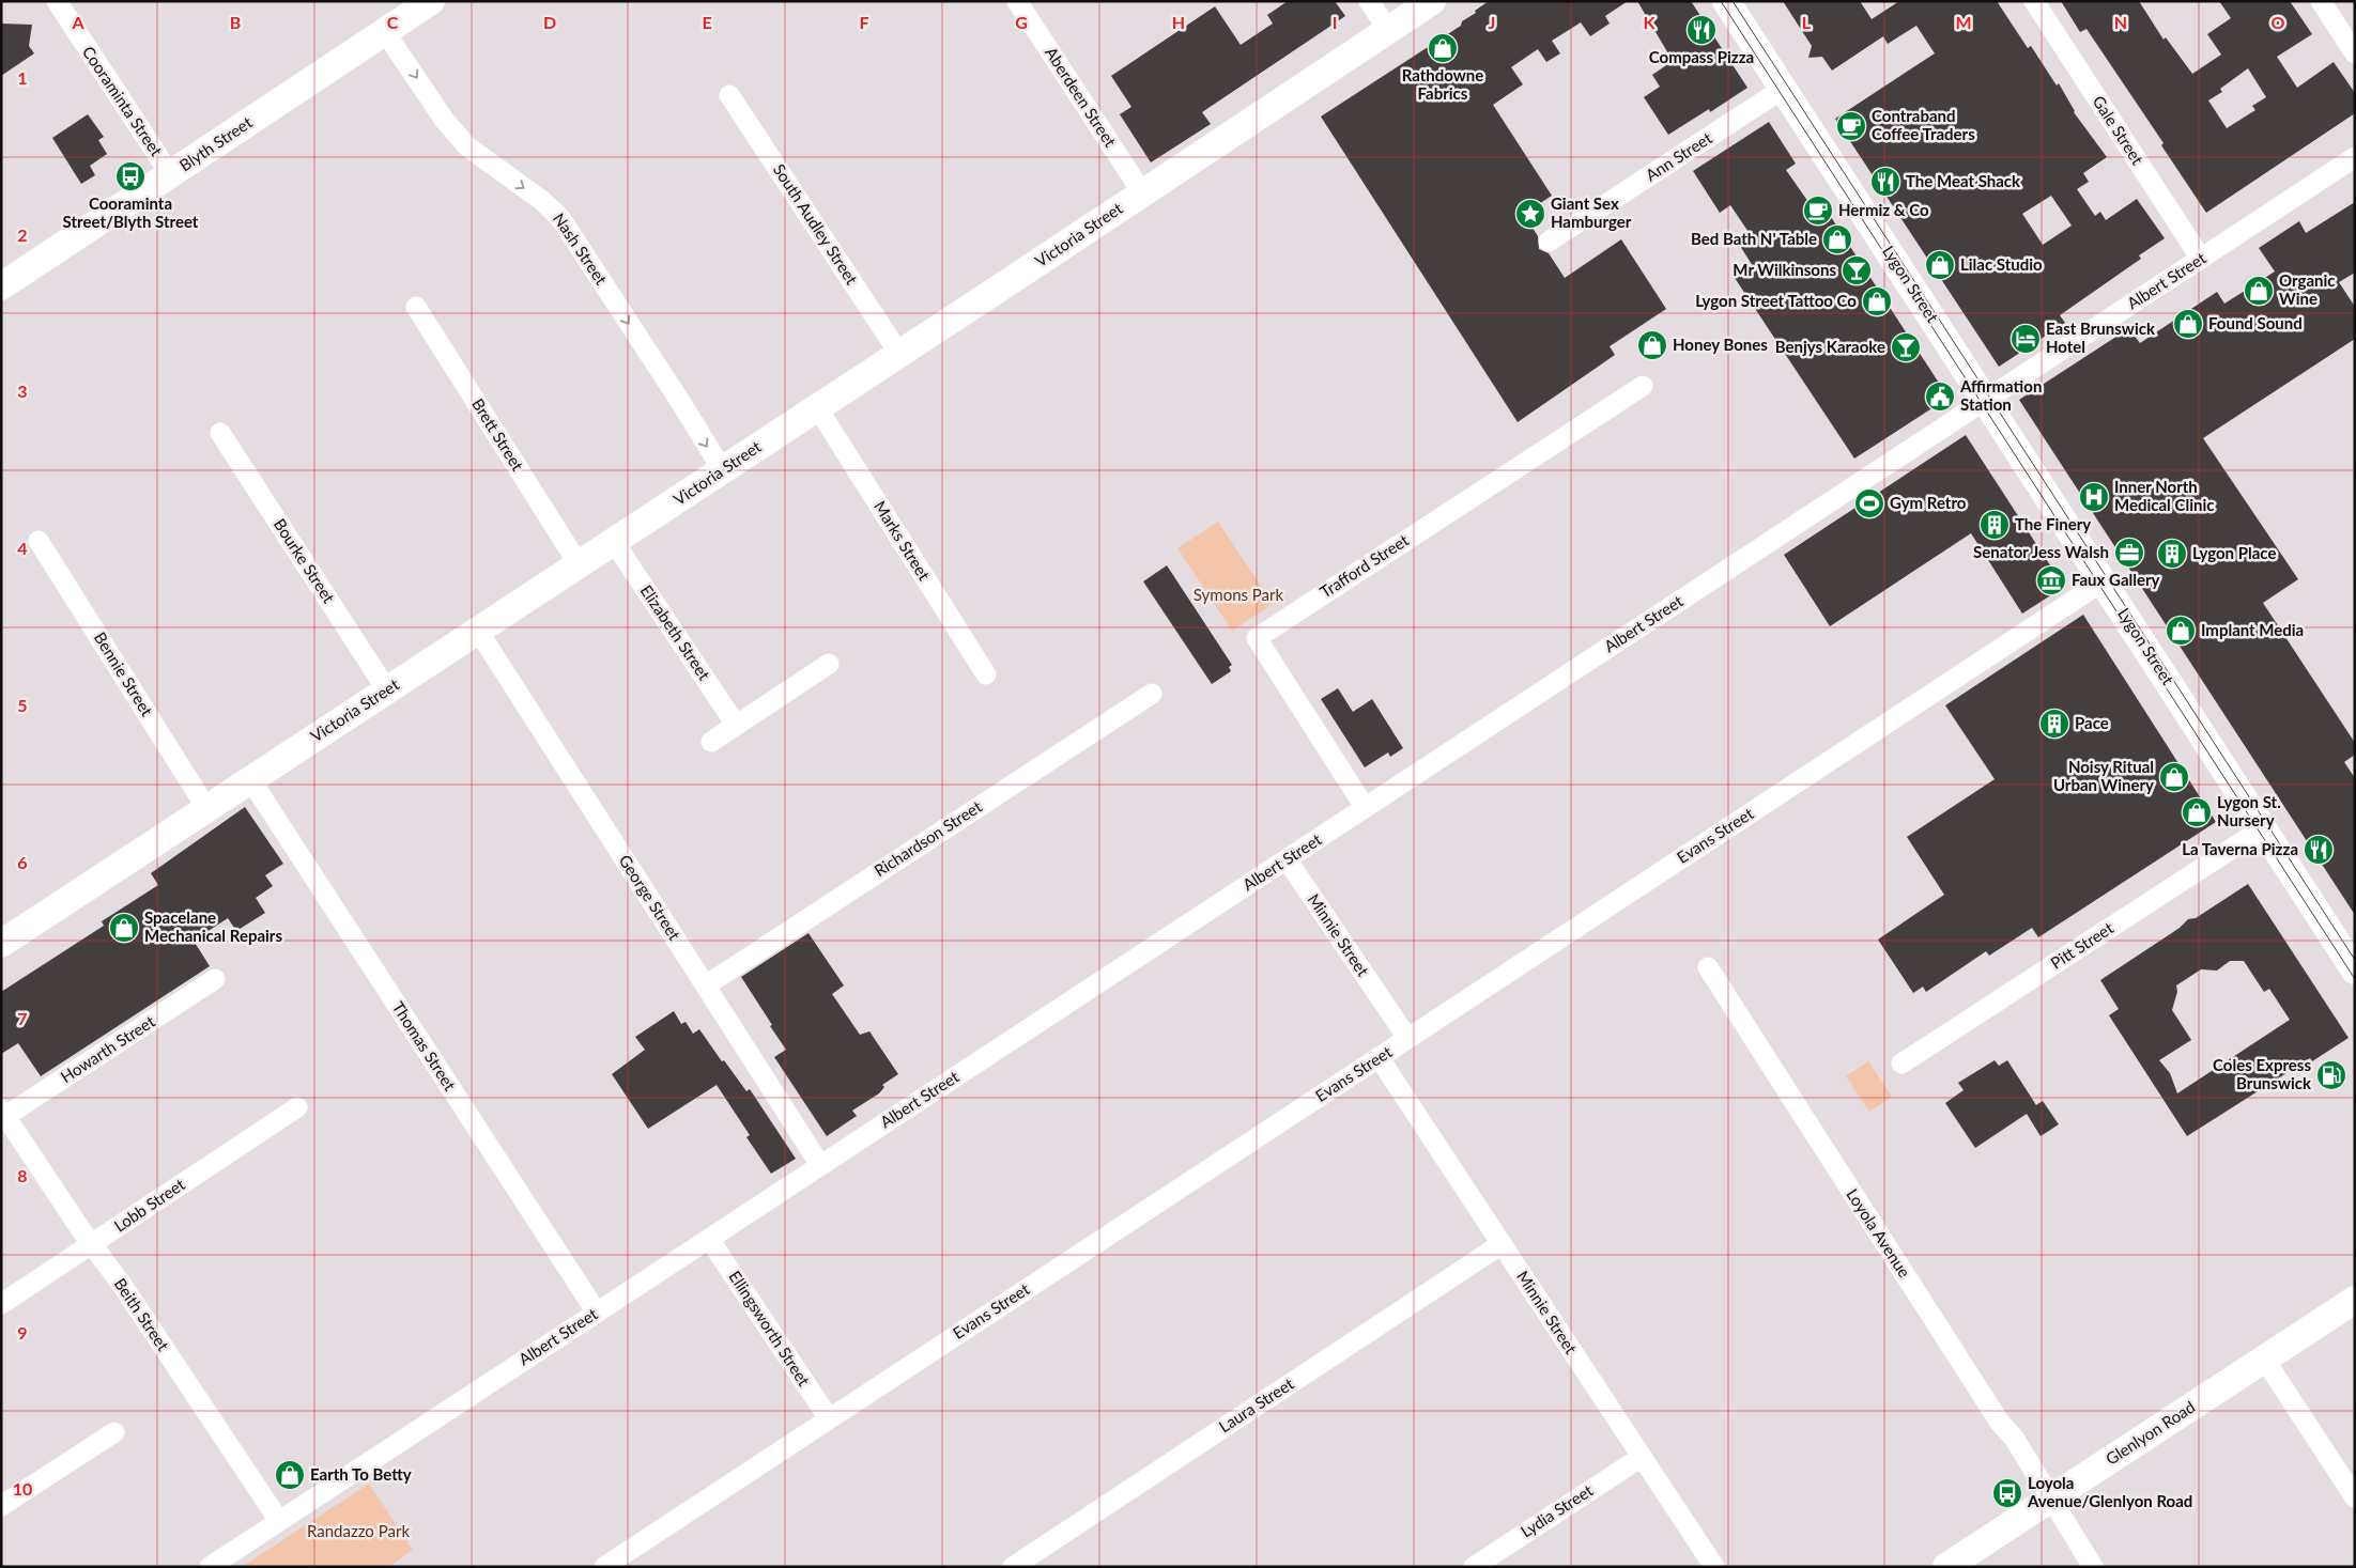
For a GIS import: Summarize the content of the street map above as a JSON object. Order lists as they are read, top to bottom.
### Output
{
  "streets": {
    "street": [
      "Aberdeen Street",
      "Cooraminta Street",
      "Gale Street",
      "Blyth Street",
      "Ann Street",
      "South Audley Street",
      "Victoria Street",
      "Nash Street",
      "Albert Street",
      "Lygon Street",
      "Brett Street",
      "Marks Street",
      "Bourke Street",
      "Trafford Street",
      "Elizabeth Street",
      "Bennie Street",
      "Evans Street",
      "Richardson Street",
      "George Street",
      "Minnie Street",
      "Pitt Street",
      "Thomas Street",
      "Howarth Street",
      "Lobb Street",
      "Loyola Avenue",
      "Beith Street",
      "Ellingsworth Street",
      "Laura Street",
      "Glenlyon Road",
      "Lydia Street"
    ]
  },
  "crossings": [
    ["Aberdeen Street", "Victoria Street"],
    ["Cooraminta Street", "Blyth Street"],
    ["Gale Street", "Albert Street"],
    ["Blyth Street", "Nash Street"],
    ["Ann Street", "Lygon Street"],
    ["South Audley Street", "Victoria Street"],
    ["Victoria Street", "Nash Street"],
    ["Victoria Street", "Brett Street"],
    ["Victoria Street", "Marks Street"],
    ["Victoria Street", "Bourke Street"],
    ["Victoria Street", "Elizabeth Street"],
    ["Victoria Street", "Bennie Street"],
    ["Victoria Street", "George Street"],
    ["Victoria Street", "Thomas Street"],
    ["Albert Street", "Lygon Street"],
    ["Albert Street", "Trafford Street"],
    ["Albert Street", "George Street"],
    ["Albert Street", "Minnie Street"],
    ["Albert Street", "Thomas Street"],
    ["Albert Street", "Beith Street"],
    ["Albert Street", "Ellingsworth Street"],
    ["Lygon Street", "Evans Street"],
    ["Lygon Street", "Pitt Street"],
    ["Evans Street", "Minnie Street"],
    ["Evans Street", "Ellingsworth Street"],
    ["Richardson Street", "George Street"],
    ["Minnie Street", "Laura Street"],
    ["Minnie Street", "Lydia Street"],
    ["Howarth Street", "Beith Street"],
    ["Lobb Street", "Beith Street"],
    ["Loyola Avenue", "Glenlyon Road"]
  ],
  "one_way": ["Nash Street"],
  "parks": ["Symons Park", "Randazzo Park"],
  "places": {
    "restaurant": ["Compass Pizza", "The Meat Shack", "La Taverna Pizza"],
    "shop": [
      "Rathdowne Fabrics",
      "Bed Bath N' Table",
      "Lilac Studio",
      "Organic Wine",
      "Lygon Street Tattoo Co",
      "Found Sound",
      "Honey Bones",
      "Implant Media",
      "Noisy Ritual Urban Winery",
      "Lygon St. Nursery",
      "Spacelane Mechanical Repairs",
      "Earth To Betty"
    ],
    "cafe": ["Contraband Coffee Traders", "Hermiz & Co"],
    "bus stop": ["Cooraminta Street/Blyth Street", "Loyola Avenue/Glenlyon Road"],
    "place": ["Giant Sex Hamburger"],
    "bar": ["Mr Wilkinsons", "Benjys Karaoke"],
    "hotel": ["East Brunswick Hotel"],
    "public building": ["Affirmation Station"],
    "hospital": ["Inner North Medical Clinic"],
    "sports": ["Gym Retro"],
    "building": ["The Finery", "Lygon Place", "Pace"],
    "office": ["Senator Jess Walsh"],
    "museum": ["Faux Gallery"],
    "fuel station": ["Coles Express Brunswick"]
  },
  "grid": {
    "columns": [
      "A",
      "B",
      "C",
      "D",
      "E",
      "F",
      "G",
      "H",
      "I",
      "J",
      "K",
      "L",
      "M",
      "N",
      "O"
    ],
    "rows": [
      "1",
      "2",
      "3",
      "4",
      "5",
      "6",
      "7",
      "8",
      "9",
      "10"
    ]
  }
}
